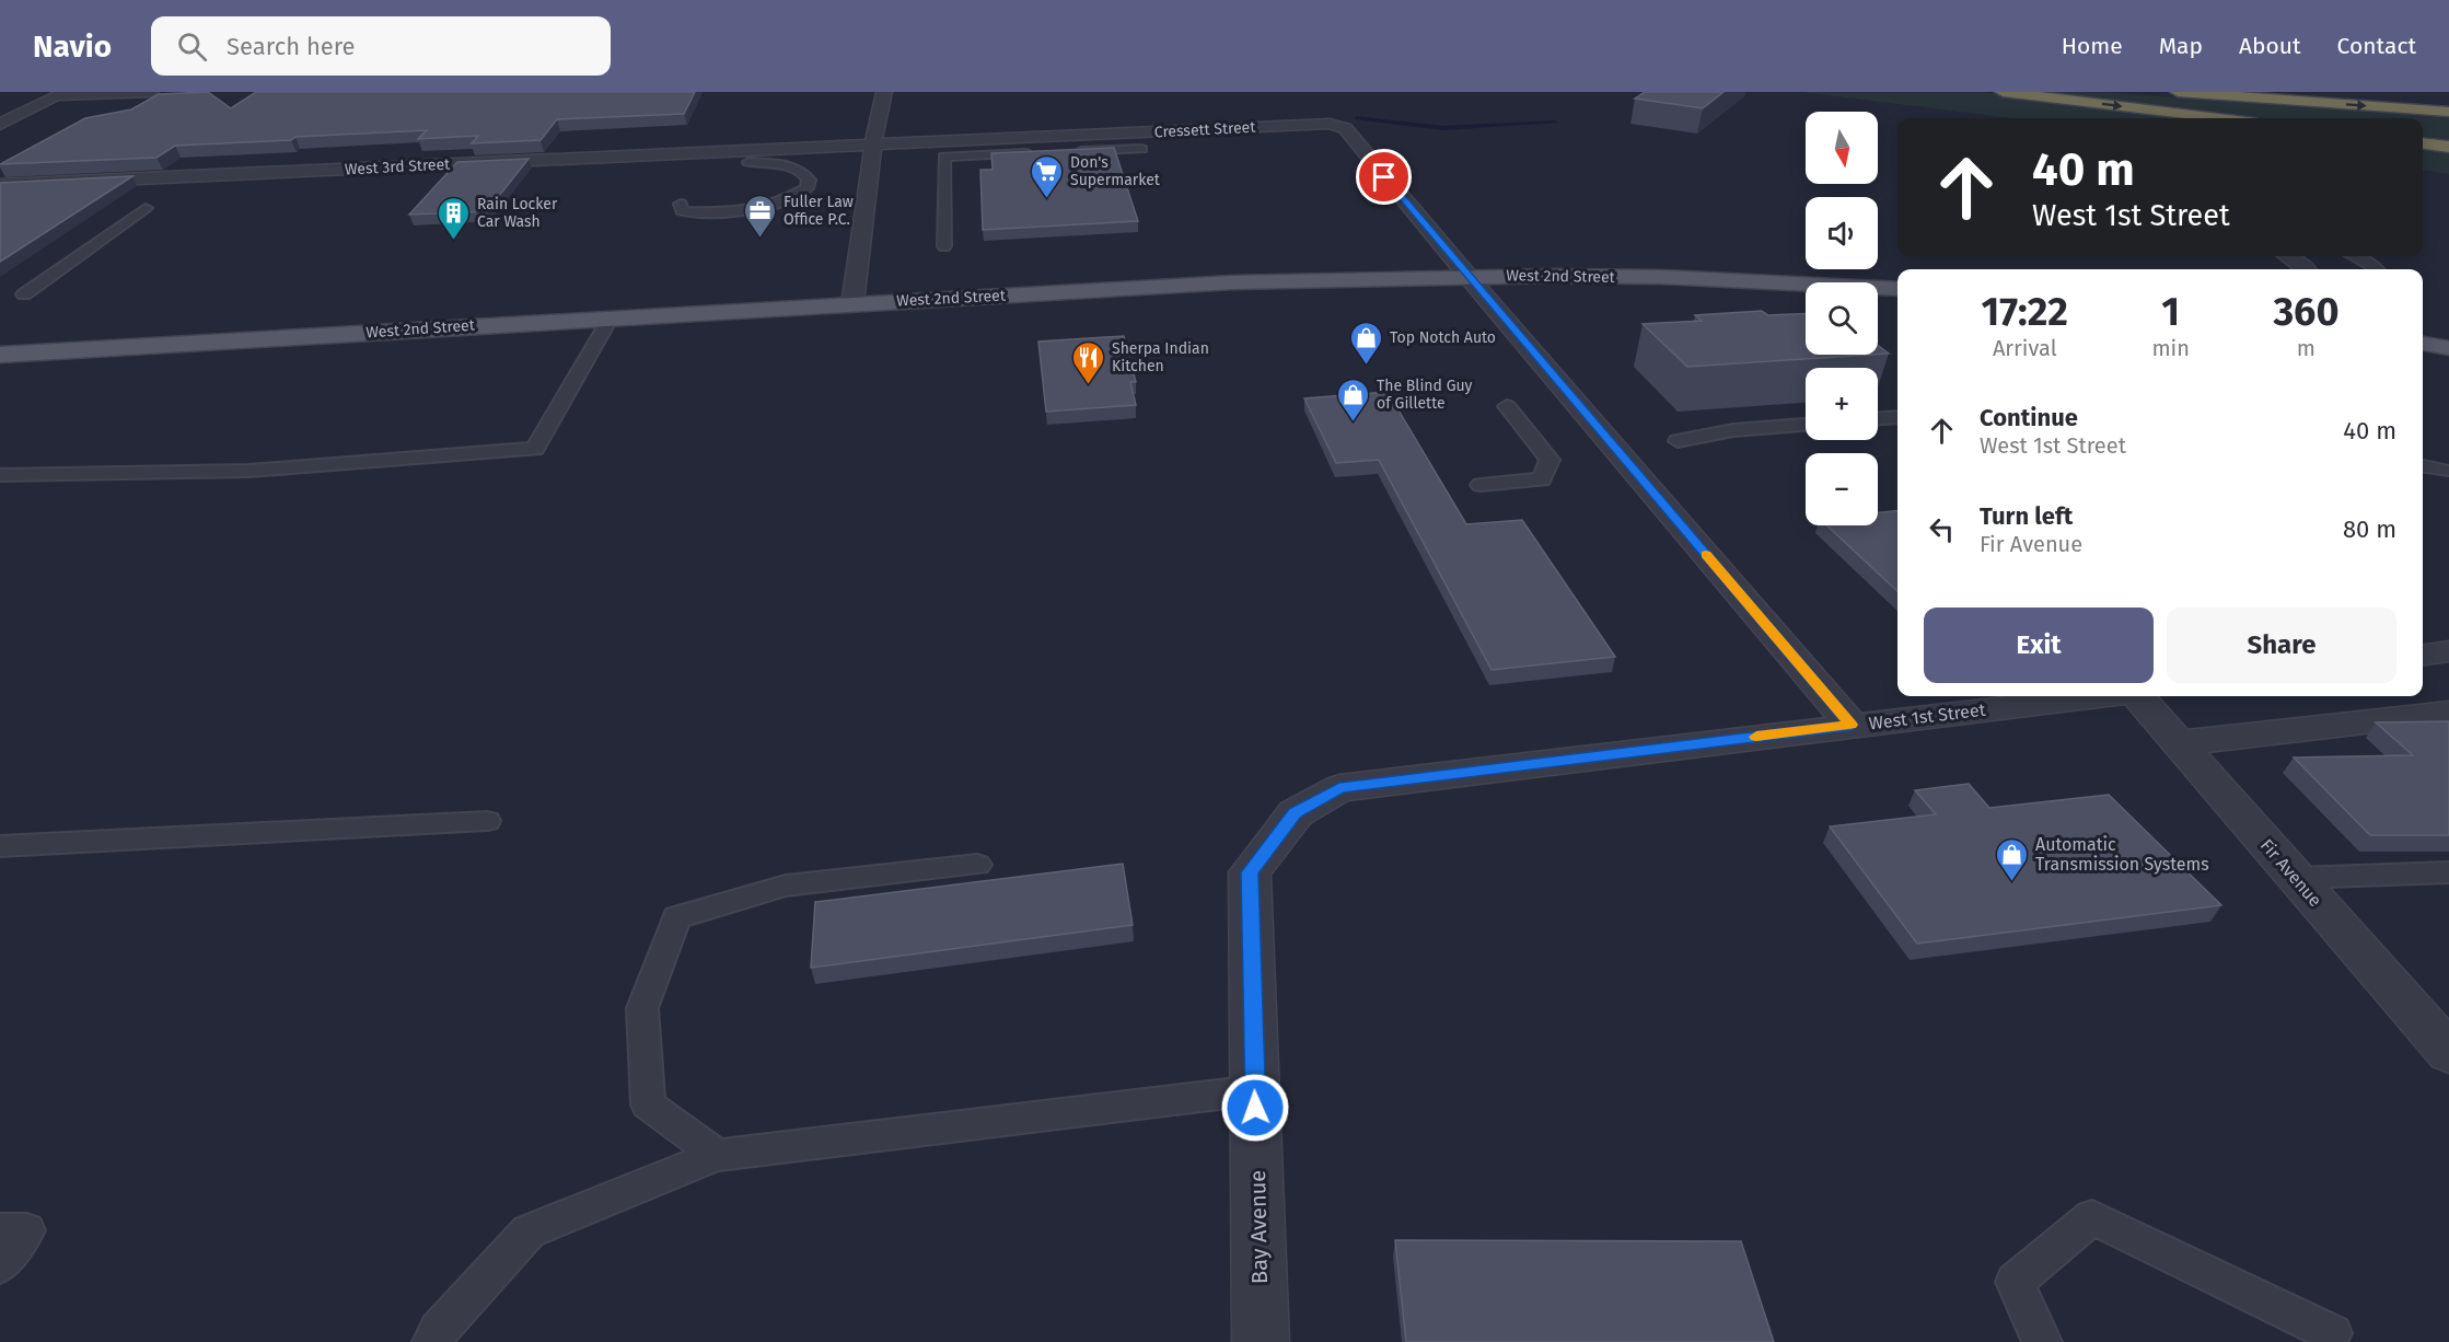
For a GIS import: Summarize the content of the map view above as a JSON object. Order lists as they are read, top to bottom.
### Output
{
  "streets": {
    "main road": ["West 2nd Street"],
    "street": [
      "Cressett Street",
      "West 3rd Street",
      "West 1st Street",
      "Fir Avenue",
      "Bay Avenue"
    ]
  },
  "crossings": [
    ["Cressett Street", "West 3rd Street"],
    ["Cressett Street", "West 2nd Street"],
    ["West 1st Street", "Bay Avenue"]
  ],
  "places": {
    "supermarket": ["Don's Supermarket"],
    "office": ["Fuller Law Office P.C."],
    "building": ["Rain Locker Car Wash"],
    "shop": ["Top Notch Auto", "The Blind Guy of Gillette", "Automatic Transmission Systems"],
    "restaurant": ["Sherpa Indian Kitchen"]
  },
  "north": "bottom",
  "page": {
    "header": "Navio",
    "search": "Search here",
    "nav": [
      "Home",
      "Map",
      "About",
      "Contact"
    ],
    "map_buttons": ["+", "−"],
    "turn": ["40 m", "West 1st Street"],
    "eta": [
      "17:22",
      "Arrival",
      "1",
      "min",
      "360",
      "m"
    ],
    "list": [
      {
        "name": "Continue",
        "note": "West 1st Street",
        "value": "40 m"
      },
      {
        "name": "Turn left",
        "note": "Fir Avenue",
        "value": "80 m"
      }
    ],
    "buttons": ["Exit", "Share"]
  }
}
